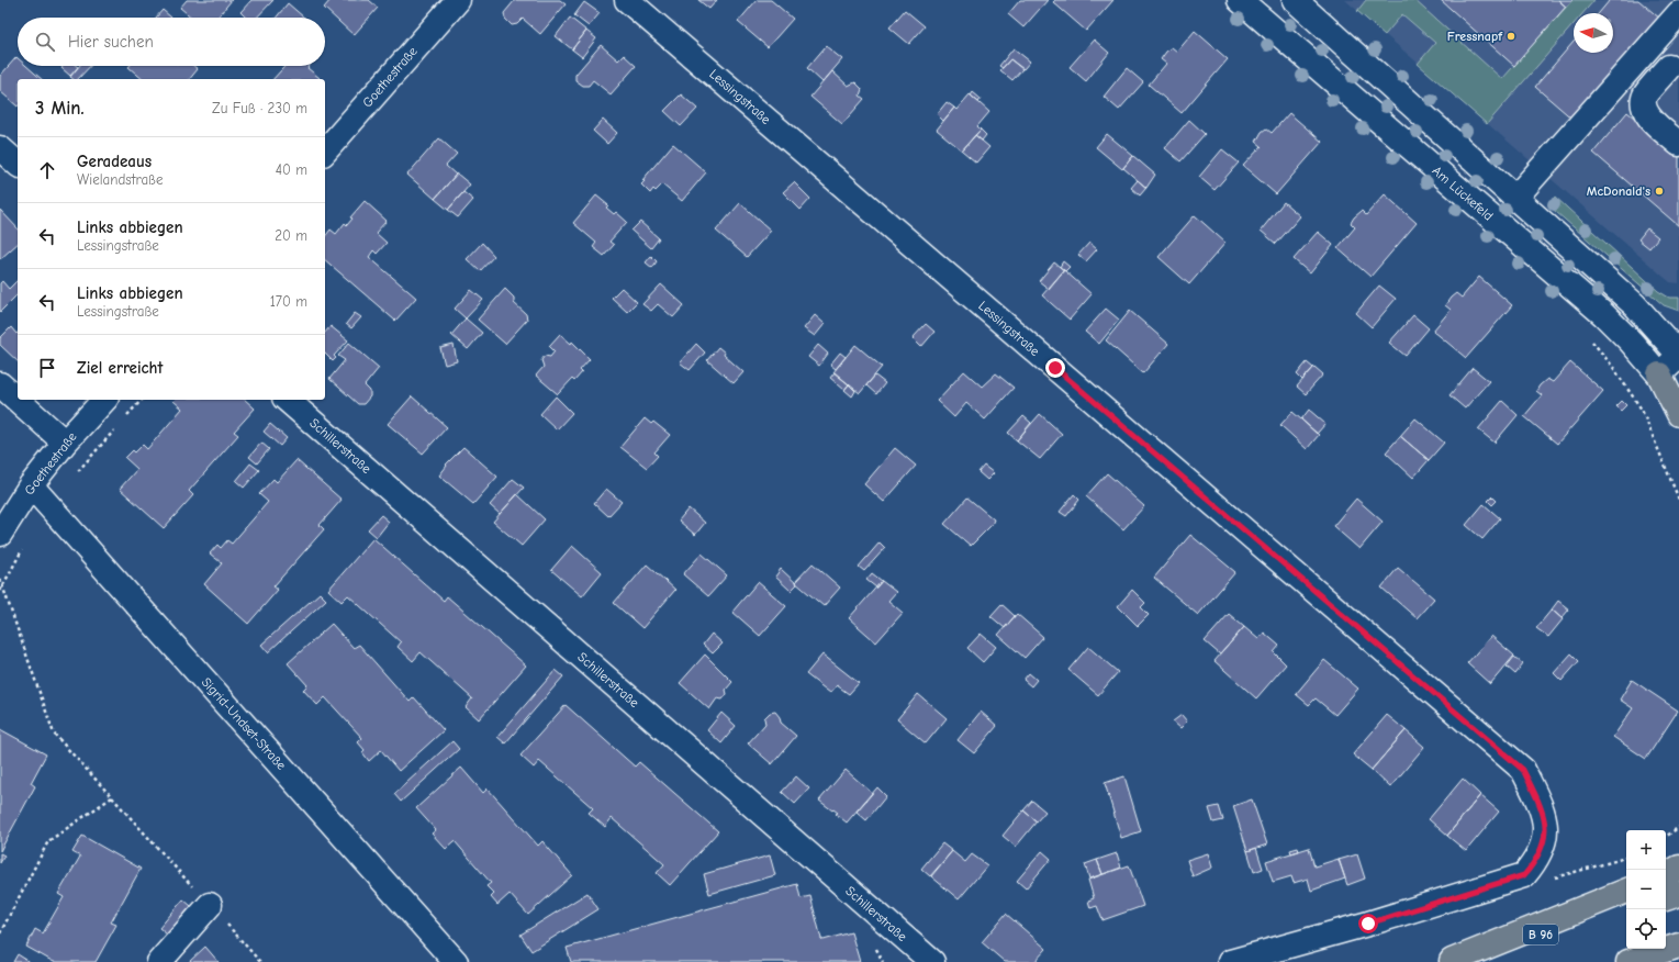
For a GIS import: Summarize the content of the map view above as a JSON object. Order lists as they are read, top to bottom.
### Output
{
  "streets": {
    "highway": ["B 96"],
    "street": [
      "Goethestraße",
      "Lessingstraße",
      "Am Lückefeld",
      "Schillerstraße",
      "Sigrid-Undset-Straße"
    ]
  },
  "crossings": [
    ["Goethestraße", "Sigrid-Undset-Straße"]
  ],
  "places": ["Fressnapf", "McDonald's"],
  "north": "left",
  "page": {
    "search": "Hier suchen",
    "heading": ["3 Min.", "Zu Fuß · 230 m"],
    "list": [
      ["Geradeaus", "Wielandstraße", "40 m"],
      ["Links abbiegen", "Lessingstraße", "20 m"],
      ["Links abbiegen", "Lessingstraße", "170 m"],
      "Ziel erreicht"
    ],
    "map_buttons": ["+", "−"]
  }
}
